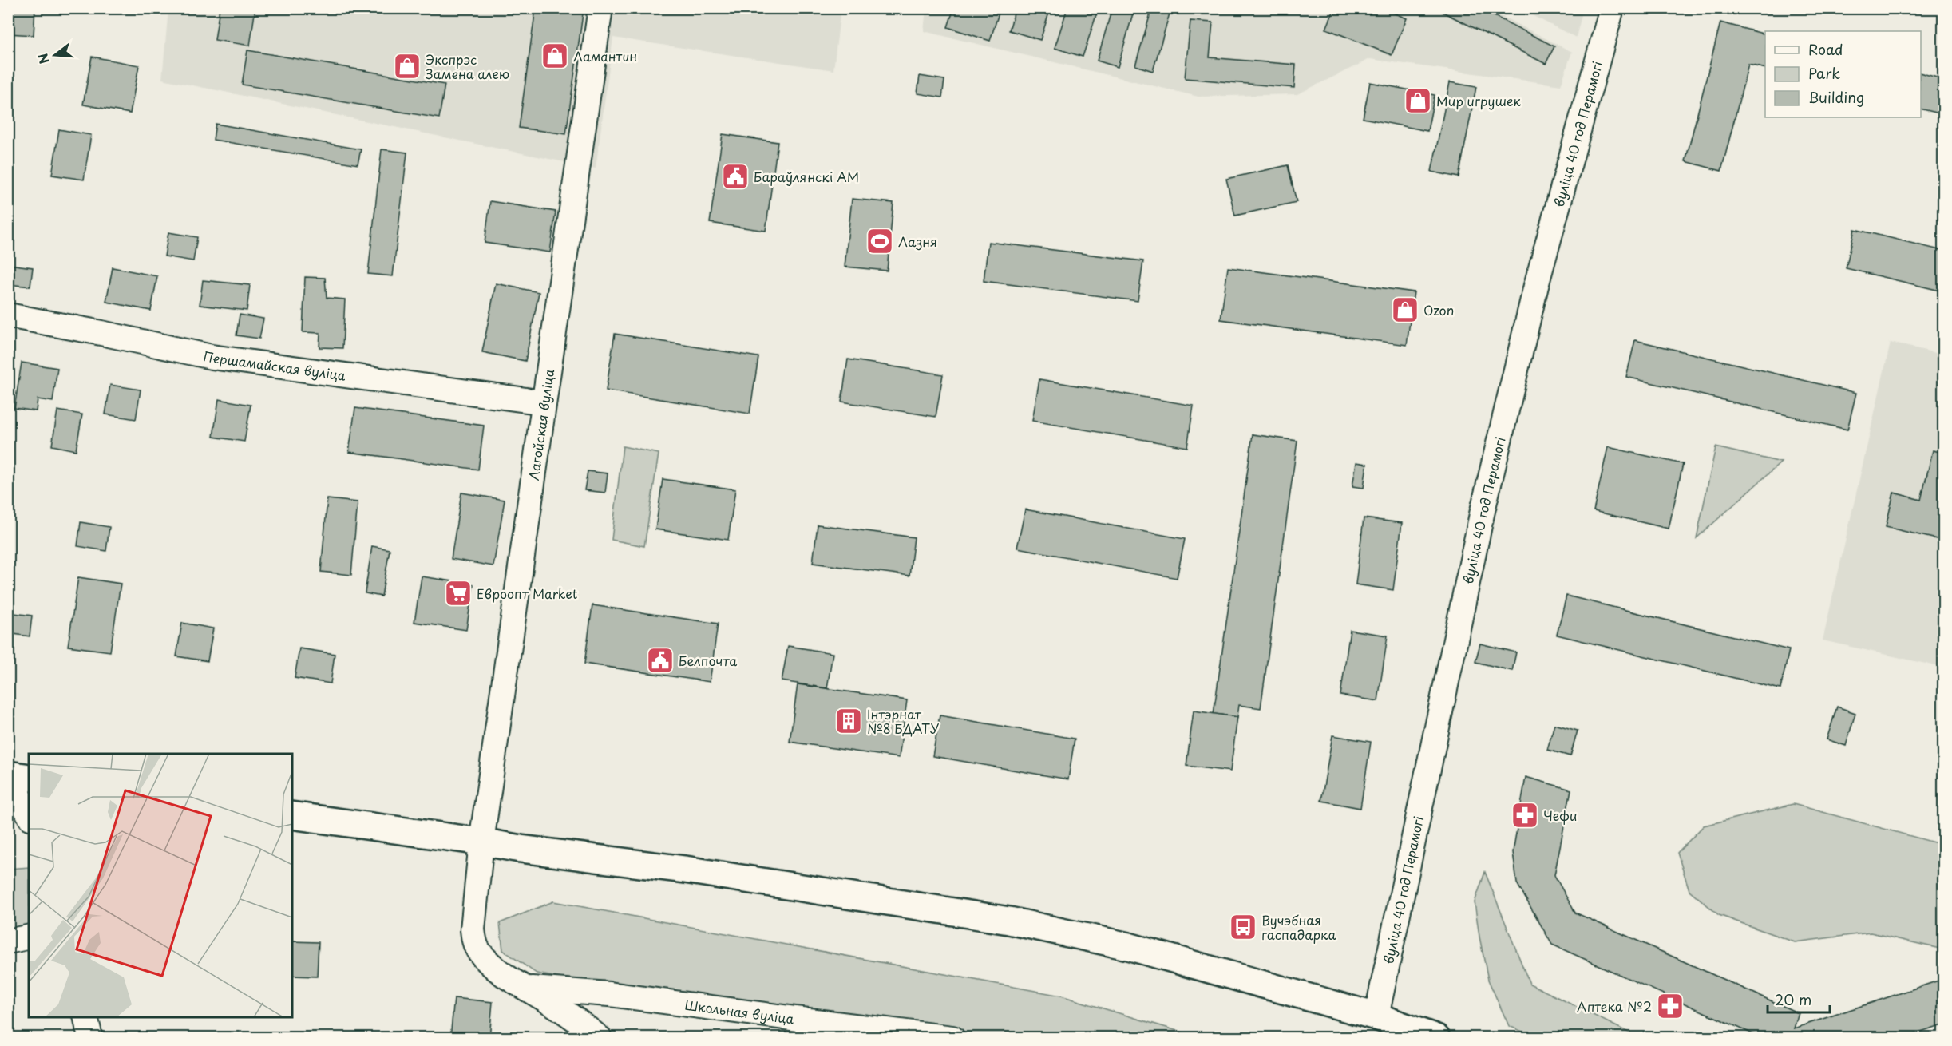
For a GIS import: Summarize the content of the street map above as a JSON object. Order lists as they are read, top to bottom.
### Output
{
  "streets": {
    "street": [
      "вуліца 40 год Перамогі",
      "Першамайская вуліца",
      "Лагойская вуліца",
      "Школьная вуліца"
    ]
  },
  "crossings": [
    ["Першамайская вуліца", "Лагойская вуліца"],
    ["Лагойская вуліца", "Школьная вуліца"]
  ],
  "places": {
    "shop": [
      "Ламантин",
      "Экспрэс Замена алею",
      "Мир игрушек",
      "Ozon"
    ],
    "public building": ["Бараўлянскі АМ", "Белпочта"],
    "sports": ["Лазня"],
    "supermarket": ["Евроопт Market"],
    "building": ["Інтэрнат №8 БДАТУ"],
    "pharmacy": ["Чефи", "Аптека №2"],
    "bus stop": ["Вучэбная гаспадарка"]
  },
  "legend": ["Road", "Park", "Building"],
  "scale_bar": "20 m",
  "north": "left"
}
